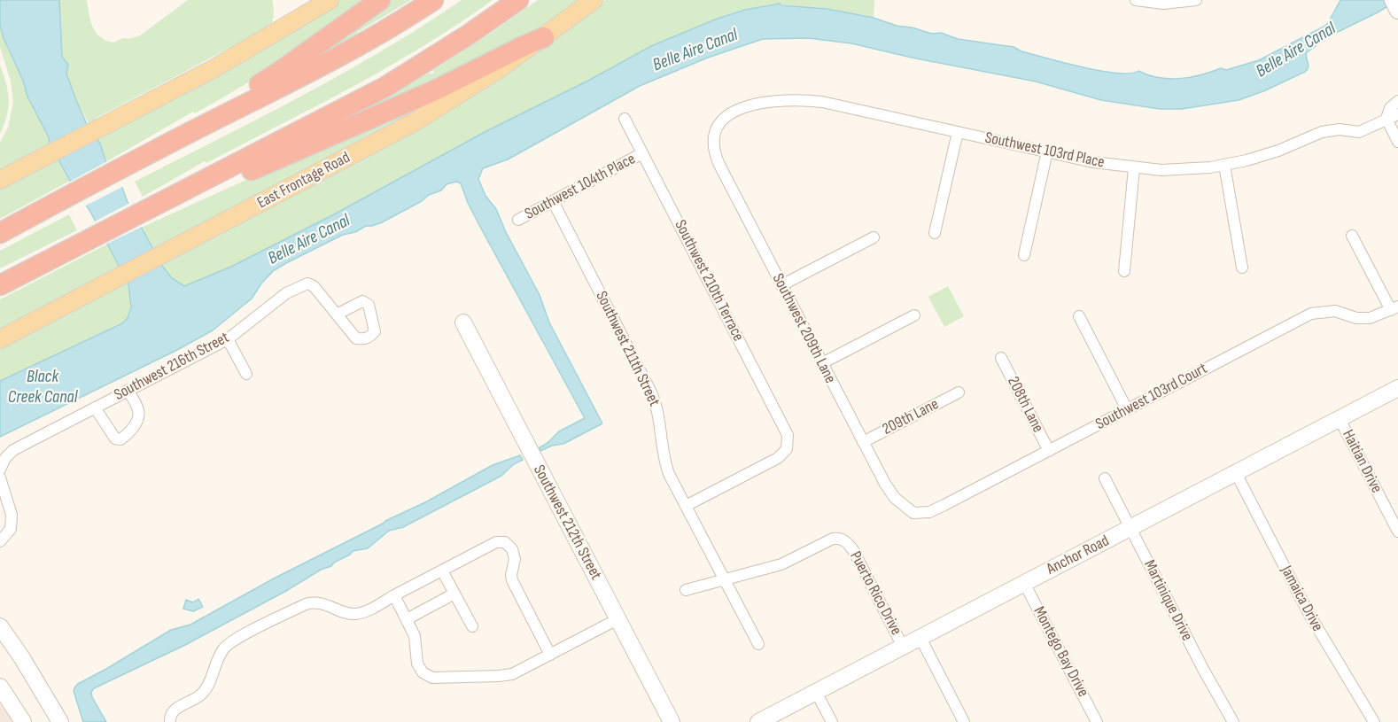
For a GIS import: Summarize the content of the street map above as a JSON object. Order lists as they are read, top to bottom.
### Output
{
  "streets": {
    "main road": ["East Frontage Road"],
    "street": [
      "Southwest 103rd Place",
      "Southwest 104th Place",
      "Southwest 210th Terrace",
      "Southwest 209th Lane",
      "Southwest 211th Street",
      "Southwest 216th Street",
      "Southwest 103rd Court",
      "208th Lane",
      "209th Lane",
      "Haitian Drive",
      "Southwest 212th Street",
      "Anchor Road",
      "Puerto Rico Drive",
      "Jamaica Drive",
      "Martinique Drive",
      "Montego Bay Drive"
    ]
  },
  "crossings": [
    ["Southwest 103rd Place", "Southwest 209th Lane"],
    ["Southwest 104th Place", "Southwest 210th Terrace"],
    ["Southwest 104th Place", "Southwest 211th Street"],
    ["Southwest 210th Terrace", "Southwest 211th Street"],
    ["Southwest 209th Lane", "Southwest 103rd Court"],
    ["Southwest 209th Lane", "209th Lane"],
    ["Southwest 211th Street", "Puerto Rico Drive"],
    ["Southwest 103rd Court", "208th Lane"],
    ["Haitian Drive", "Anchor Road"],
    ["Anchor Road", "Puerto Rico Drive"],
    ["Anchor Road", "Jamaica Drive"],
    ["Anchor Road", "Martinique Drive"],
    ["Anchor Road", "Montego Bay Drive"]
  ],
  "water": ["Belle Aire Canal", "Black Creek Canal"]
}
